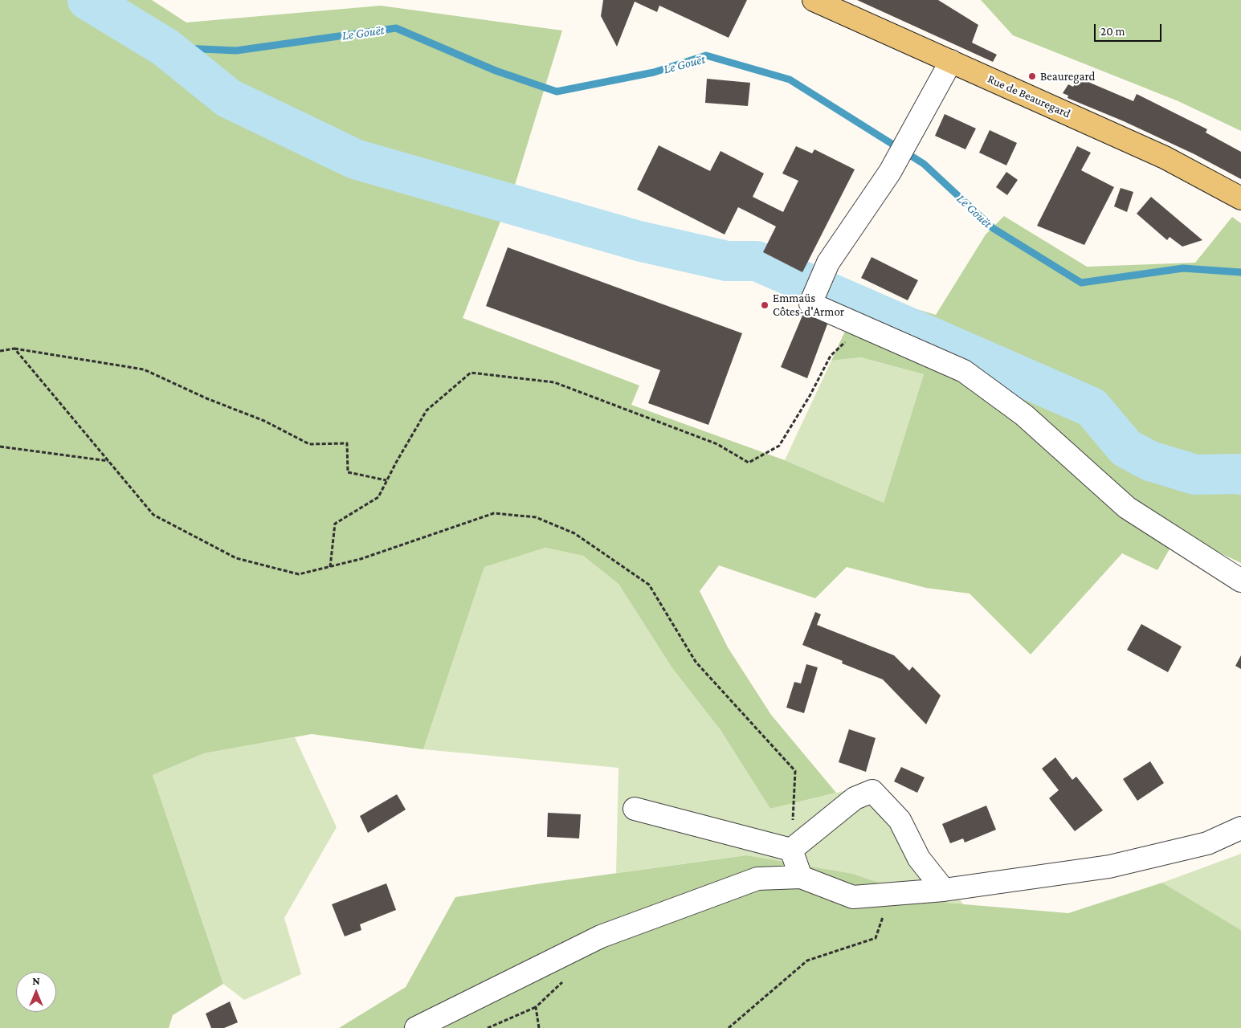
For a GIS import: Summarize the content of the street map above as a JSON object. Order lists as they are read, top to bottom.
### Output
{
  "streets": {
    "main road": ["Rue de Beauregard"]
  },
  "water": ["Le Gouët"],
  "places": ["Beauregard", "Emmaüs Côtes-d'Armor"],
  "scale_bar": "20 m",
  "north": "top"
}
